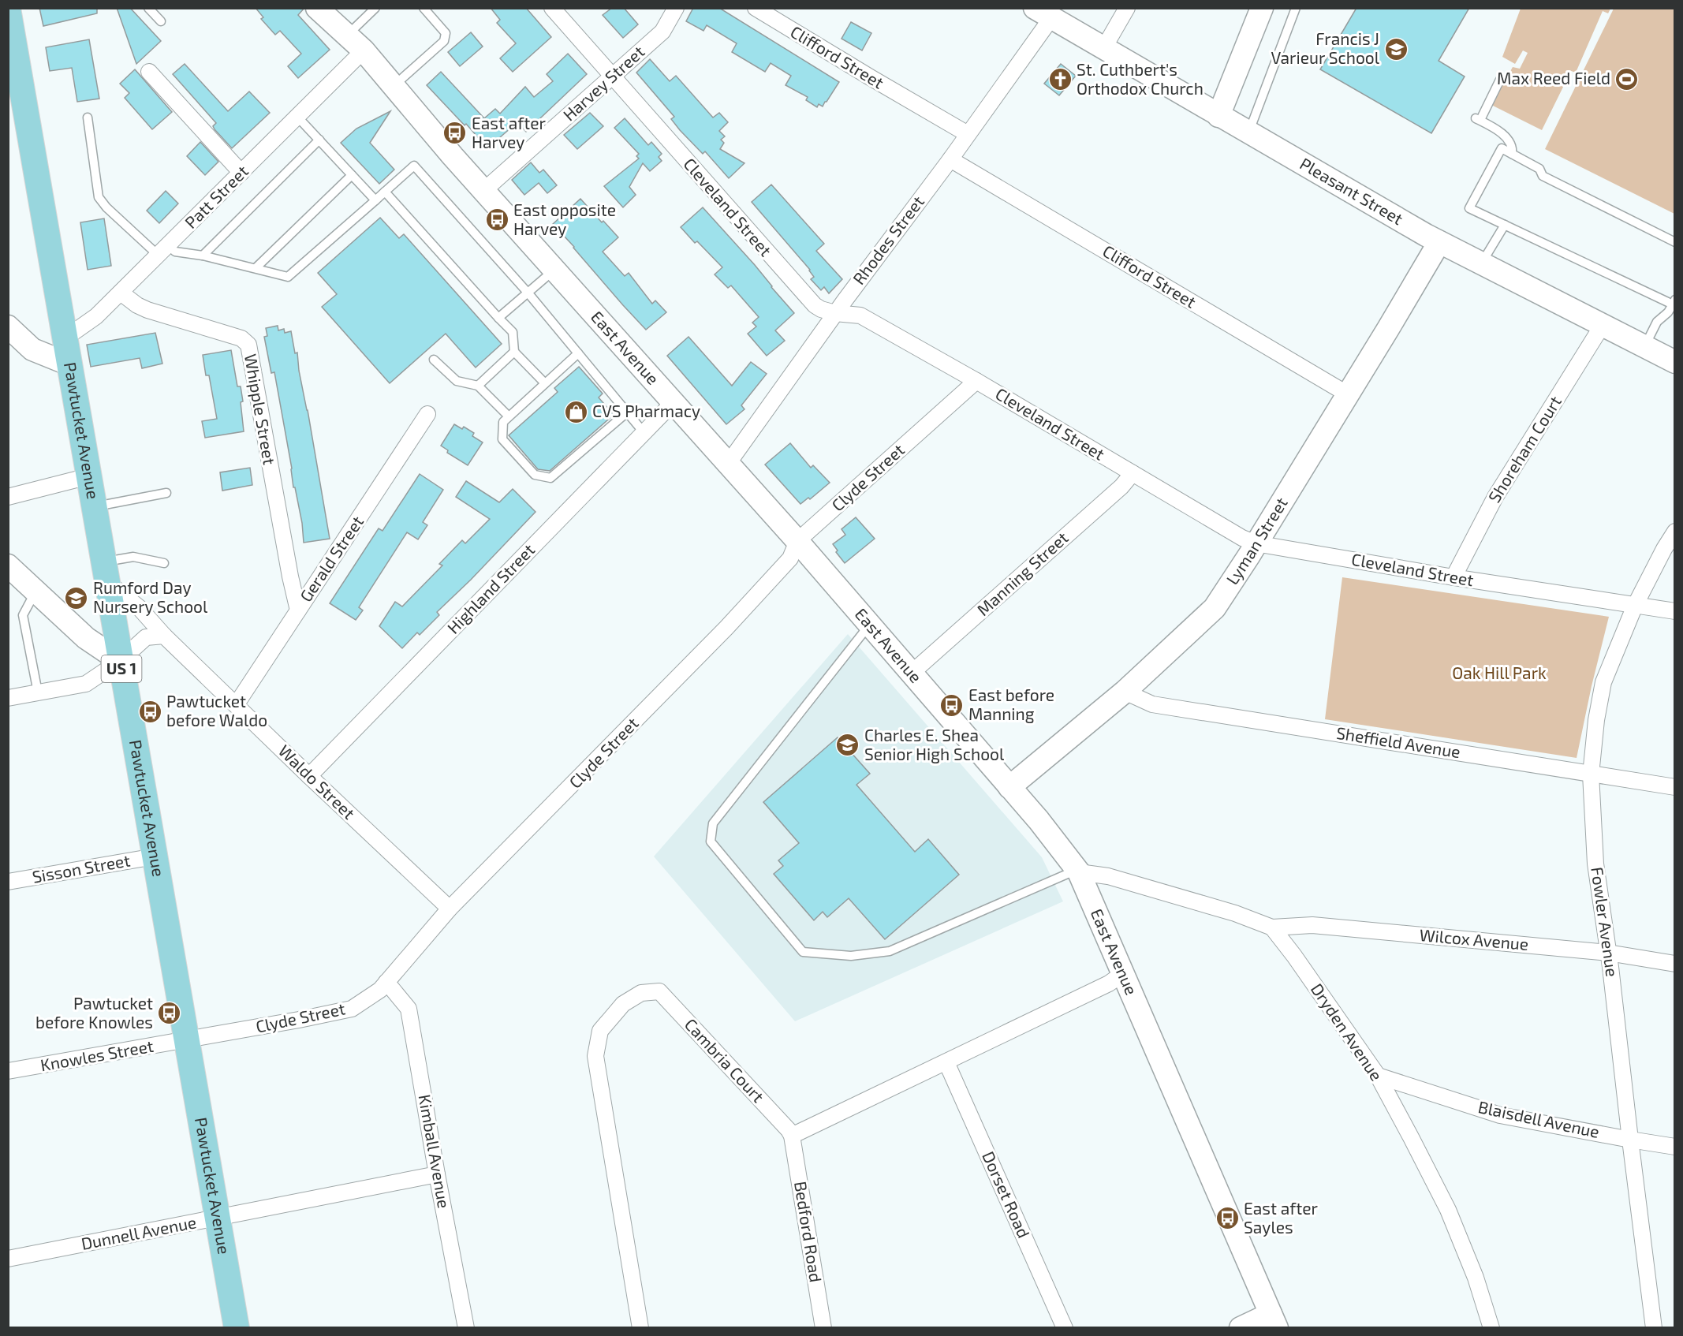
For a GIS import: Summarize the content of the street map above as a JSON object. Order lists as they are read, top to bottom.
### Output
{
  "streets": {
    "main road": [
      "Pleasant Street",
      "East Avenue",
      "Pawtucket Avenue",
      "Lyman Street",
      "US 1"
    ],
    "street": [
      "Clifford Street",
      "Harvey Street",
      "Patt Street",
      "Cleveland Street",
      "Rhodes Street",
      "Whipple Street",
      "Shoreham Court",
      "Clyde Street",
      "Gerald Street",
      "Manning Street",
      "Highland Street",
      "Sheffield Avenue",
      "Waldo Street",
      "Sisson Street",
      "Fowler Avenue",
      "Wilcox Avenue",
      "Dryden Avenue",
      "Knowles Street",
      "Cambria Court",
      "Blaisdell Avenue",
      "Kimball Avenue",
      "Dorset Road",
      "Bedford Road",
      "Dunnell Avenue"
    ]
  },
  "crossings": [
    ["Clifford Street", "Rhodes Street"],
    ["Clifford Street", "Lyman Street"],
    ["Harvey Street", "Cleveland Street"],
    ["Harvey Street", "East Avenue"],
    ["Pleasant Street", "Rhodes Street"],
    ["Pleasant Street", "Shoreham Court"],
    ["Pleasant Street", "Lyman Street"],
    ["Patt Street", "East Avenue"],
    ["Patt Street", "Whipple Street"],
    ["Patt Street", "Pawtucket Avenue"],
    ["Cleveland Street", "Rhodes Street"],
    ["Cleveland Street", "Shoreham Court"],
    ["Cleveland Street", "Clyde Street"],
    ["Cleveland Street", "Lyman Street"],
    ["Cleveland Street", "Manning Street"],
    ["Cleveland Street", "Fowler Avenue"],
    ["Rhodes Street", "East Avenue"],
    ["East Avenue", "Clyde Street"],
    ["East Avenue", "Lyman Street"],
    ["East Avenue", "Manning Street"],
    ["East Avenue", "Highland Street"],
    ["Whipple Street", "Gerald Street"],
    ["Pawtucket Avenue", "Clyde Street"],
    ["Pawtucket Avenue", "Waldo Street"],
    ["Pawtucket Avenue", "Sisson Street"],
    ["Pawtucket Avenue", "Knowles Street"],
    ["Pawtucket Avenue", "Dunnell Avenue"],
    ["Clyde Street", "Waldo Street"],
    ["Clyde Street", "Knowles Street"],
    ["Clyde Street", "Kimball Avenue"],
    ["Lyman Street", "Sheffield Avenue"],
    ["Gerald Street", "Waldo Street"],
    ["Highland Street", "Waldo Street"],
    ["Sheffield Avenue", "Fowler Avenue"],
    ["Fowler Avenue", "Wilcox Avenue"],
    ["Fowler Avenue", "Blaisdell Avenue"],
    ["Wilcox Avenue", "Dryden Avenue"],
    ["Dryden Avenue", "Blaisdell Avenue"],
    ["Cambria Court", "Bedford Road"],
    ["Kimball Avenue", "Dunnell Avenue"]
  ],
  "parks": ["Oak Hill Park"],
  "places": {
    "school or university": ["Francis J Varieur School", "Rumford Day Nursery School", "Charles E. Shea Senior High School"],
    "sports": ["Max Reed Field"],
    "church": ["St. Cuthbert's Orthodox Church"],
    "bus stop": [
      "East after Harvey",
      "East opposite Harvey",
      "East before Manning",
      "Pawtucket before Waldo",
      "Pawtucket before Knowles",
      "East after Sayles"
    ],
    "shop": ["CVS Pharmacy"]
  }
}
